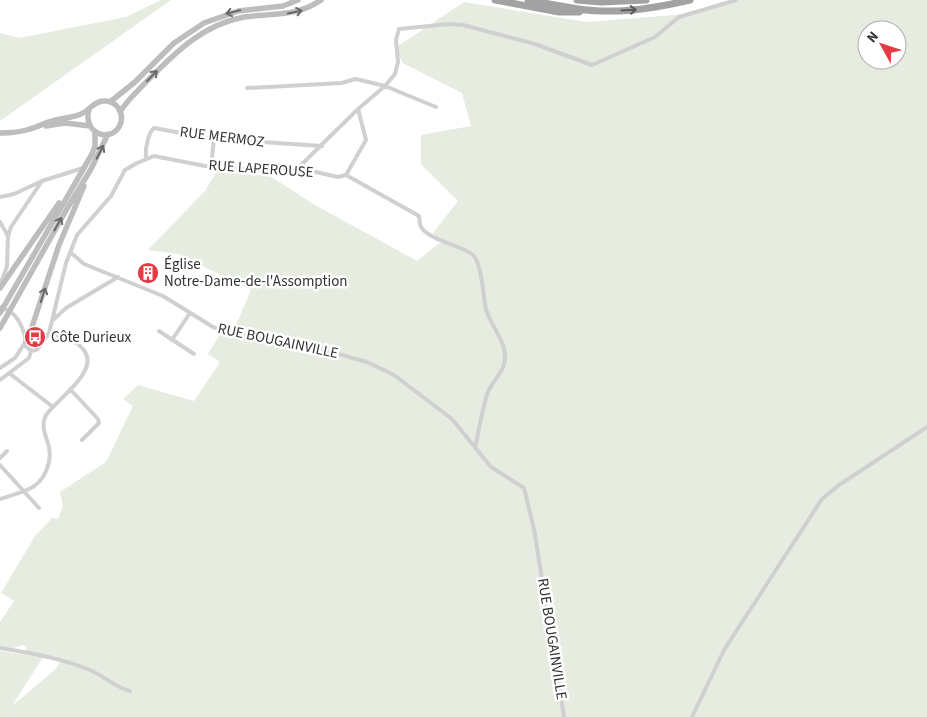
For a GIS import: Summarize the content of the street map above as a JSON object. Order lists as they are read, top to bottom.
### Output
{
  "streets": {
    "street": ["RUE MERMOZ", "RUE LAPEROUSE", "RUE BOUGAINVILLE"]
  },
  "crossings": [
    ["RUE MERMOZ", "RUE LAPEROUSE"],
    ["RUE LAPEROUSE", "RUE BOUGAINVILLE"]
  ],
  "places": {
    "building": ["Église Notre-Dame-de-l'Assomption"],
    "bus stop": ["Côte Durieux"]
  },
  "north": "top left"
}
